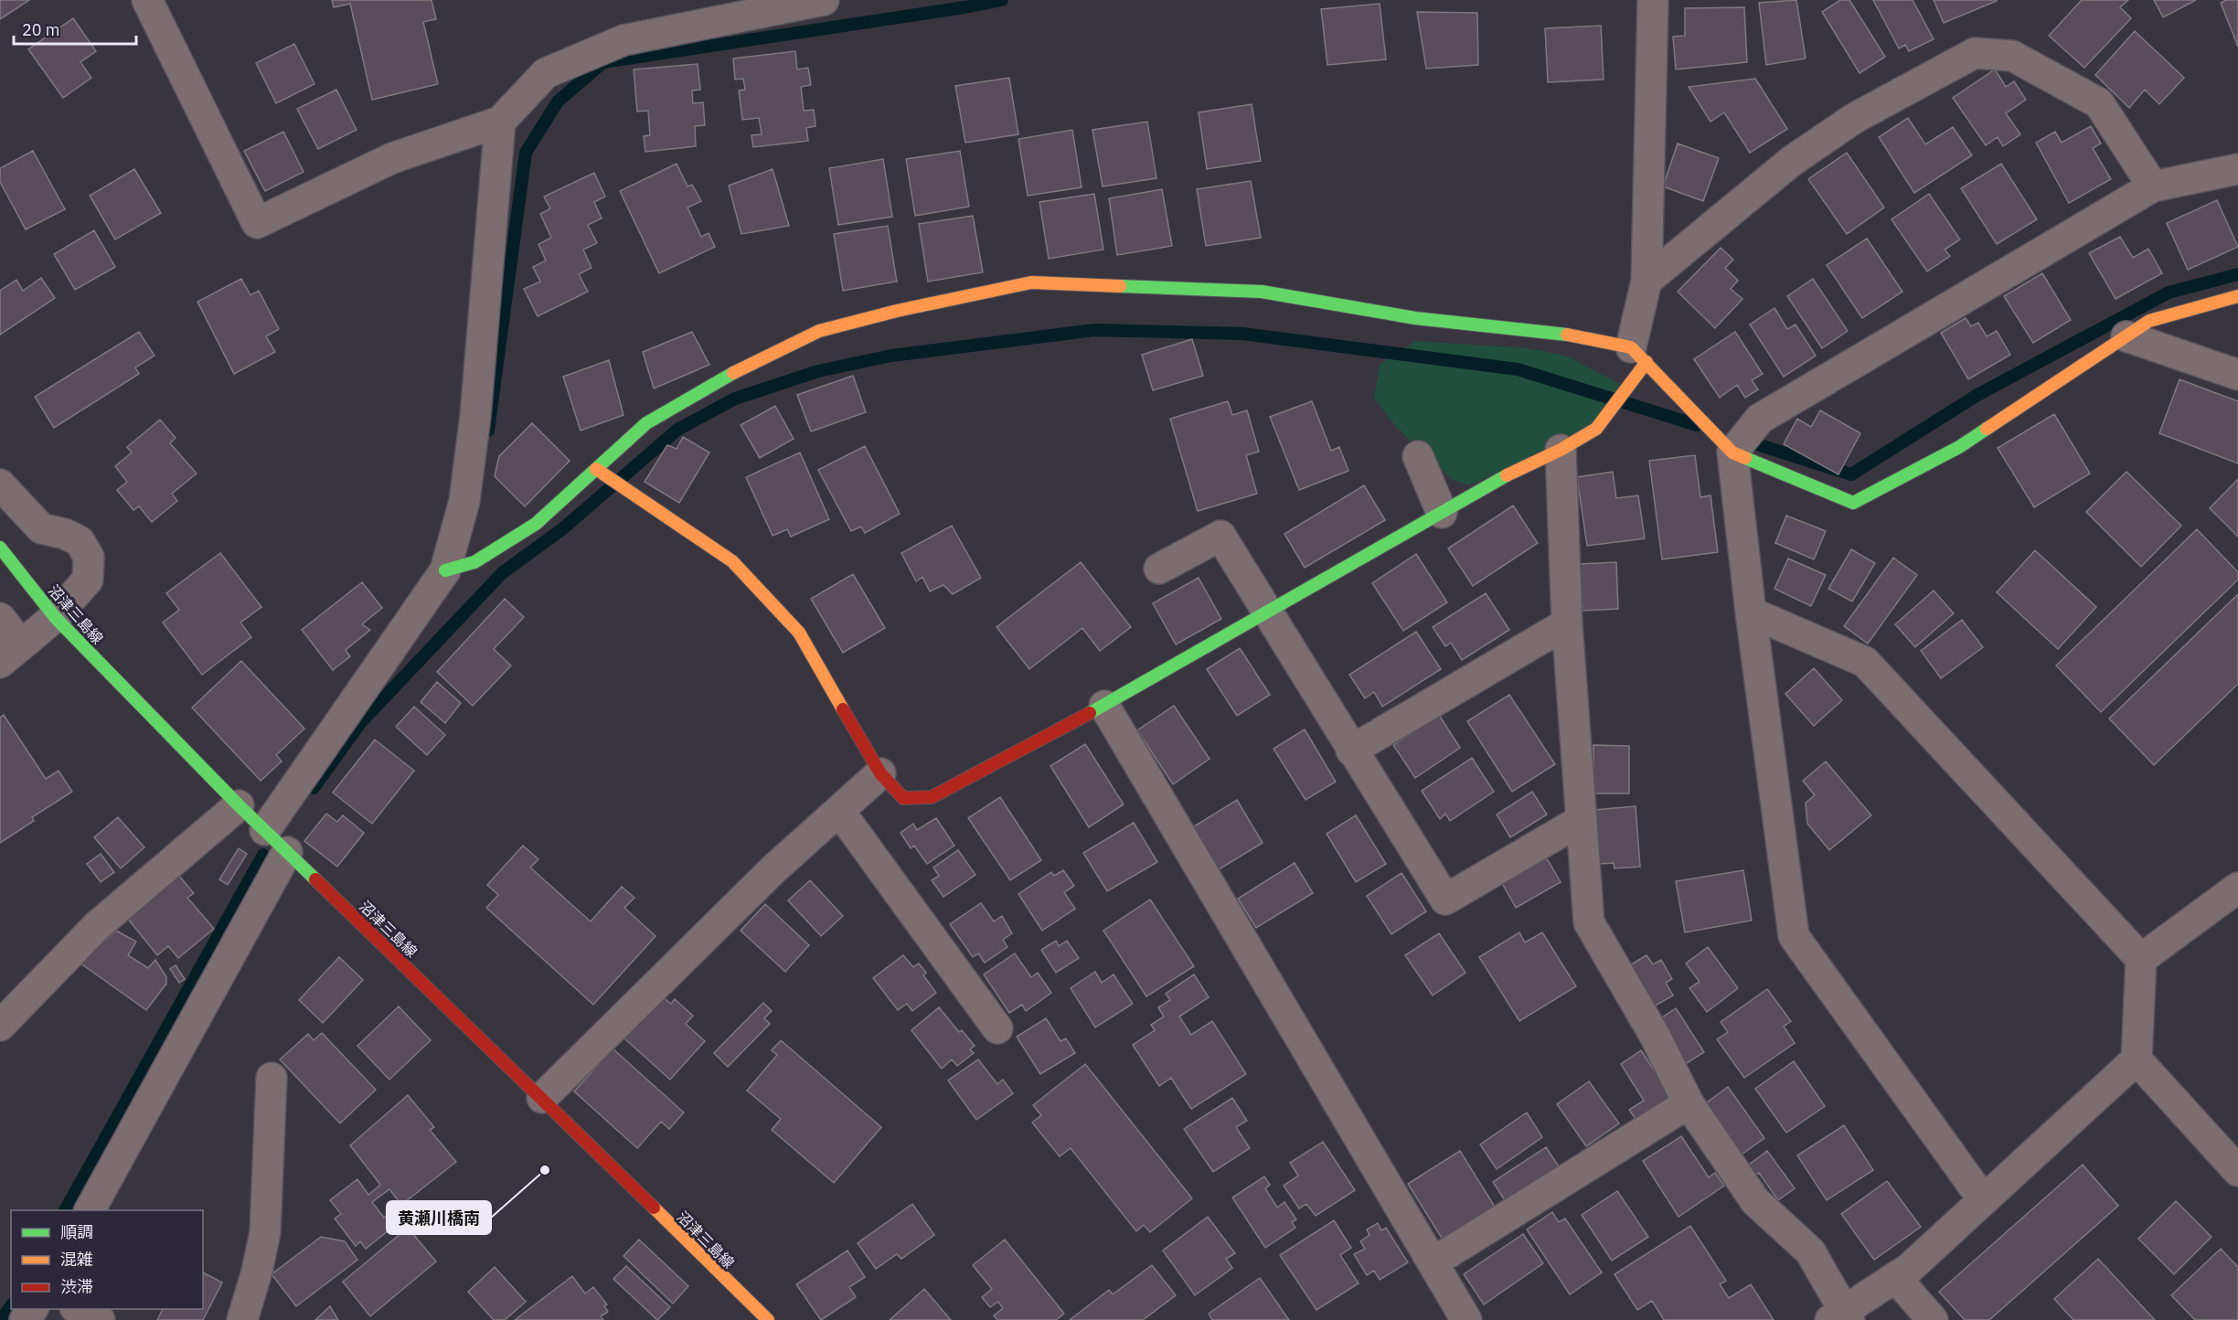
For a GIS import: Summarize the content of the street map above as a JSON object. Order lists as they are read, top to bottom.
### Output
{
  "streets": {
    "street": ["沼津三島線"]
  },
  "places": ["黄瀬川橋南"],
  "legend": ["順調", "混雑", "渋滞"],
  "scale_bar": "20 m"
}
